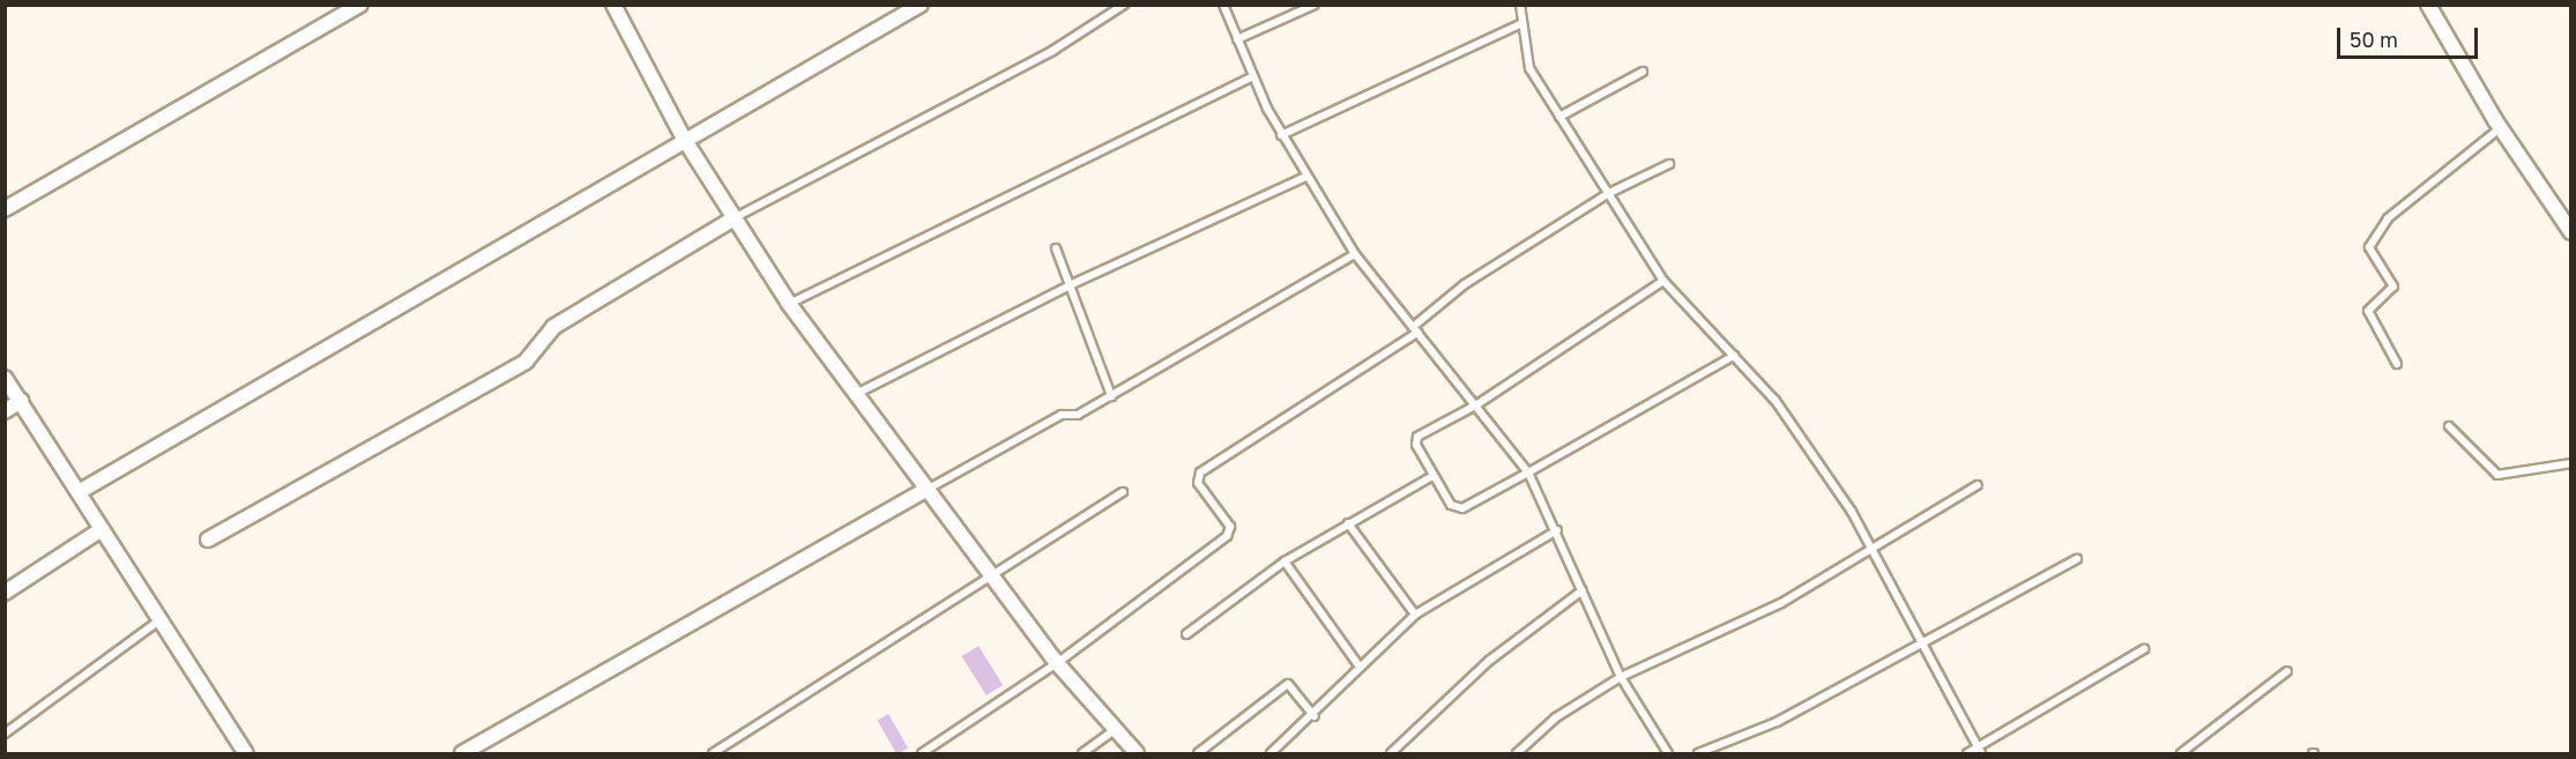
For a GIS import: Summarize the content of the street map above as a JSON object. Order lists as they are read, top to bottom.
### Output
{
  "scale_bar": "50 m"
}
